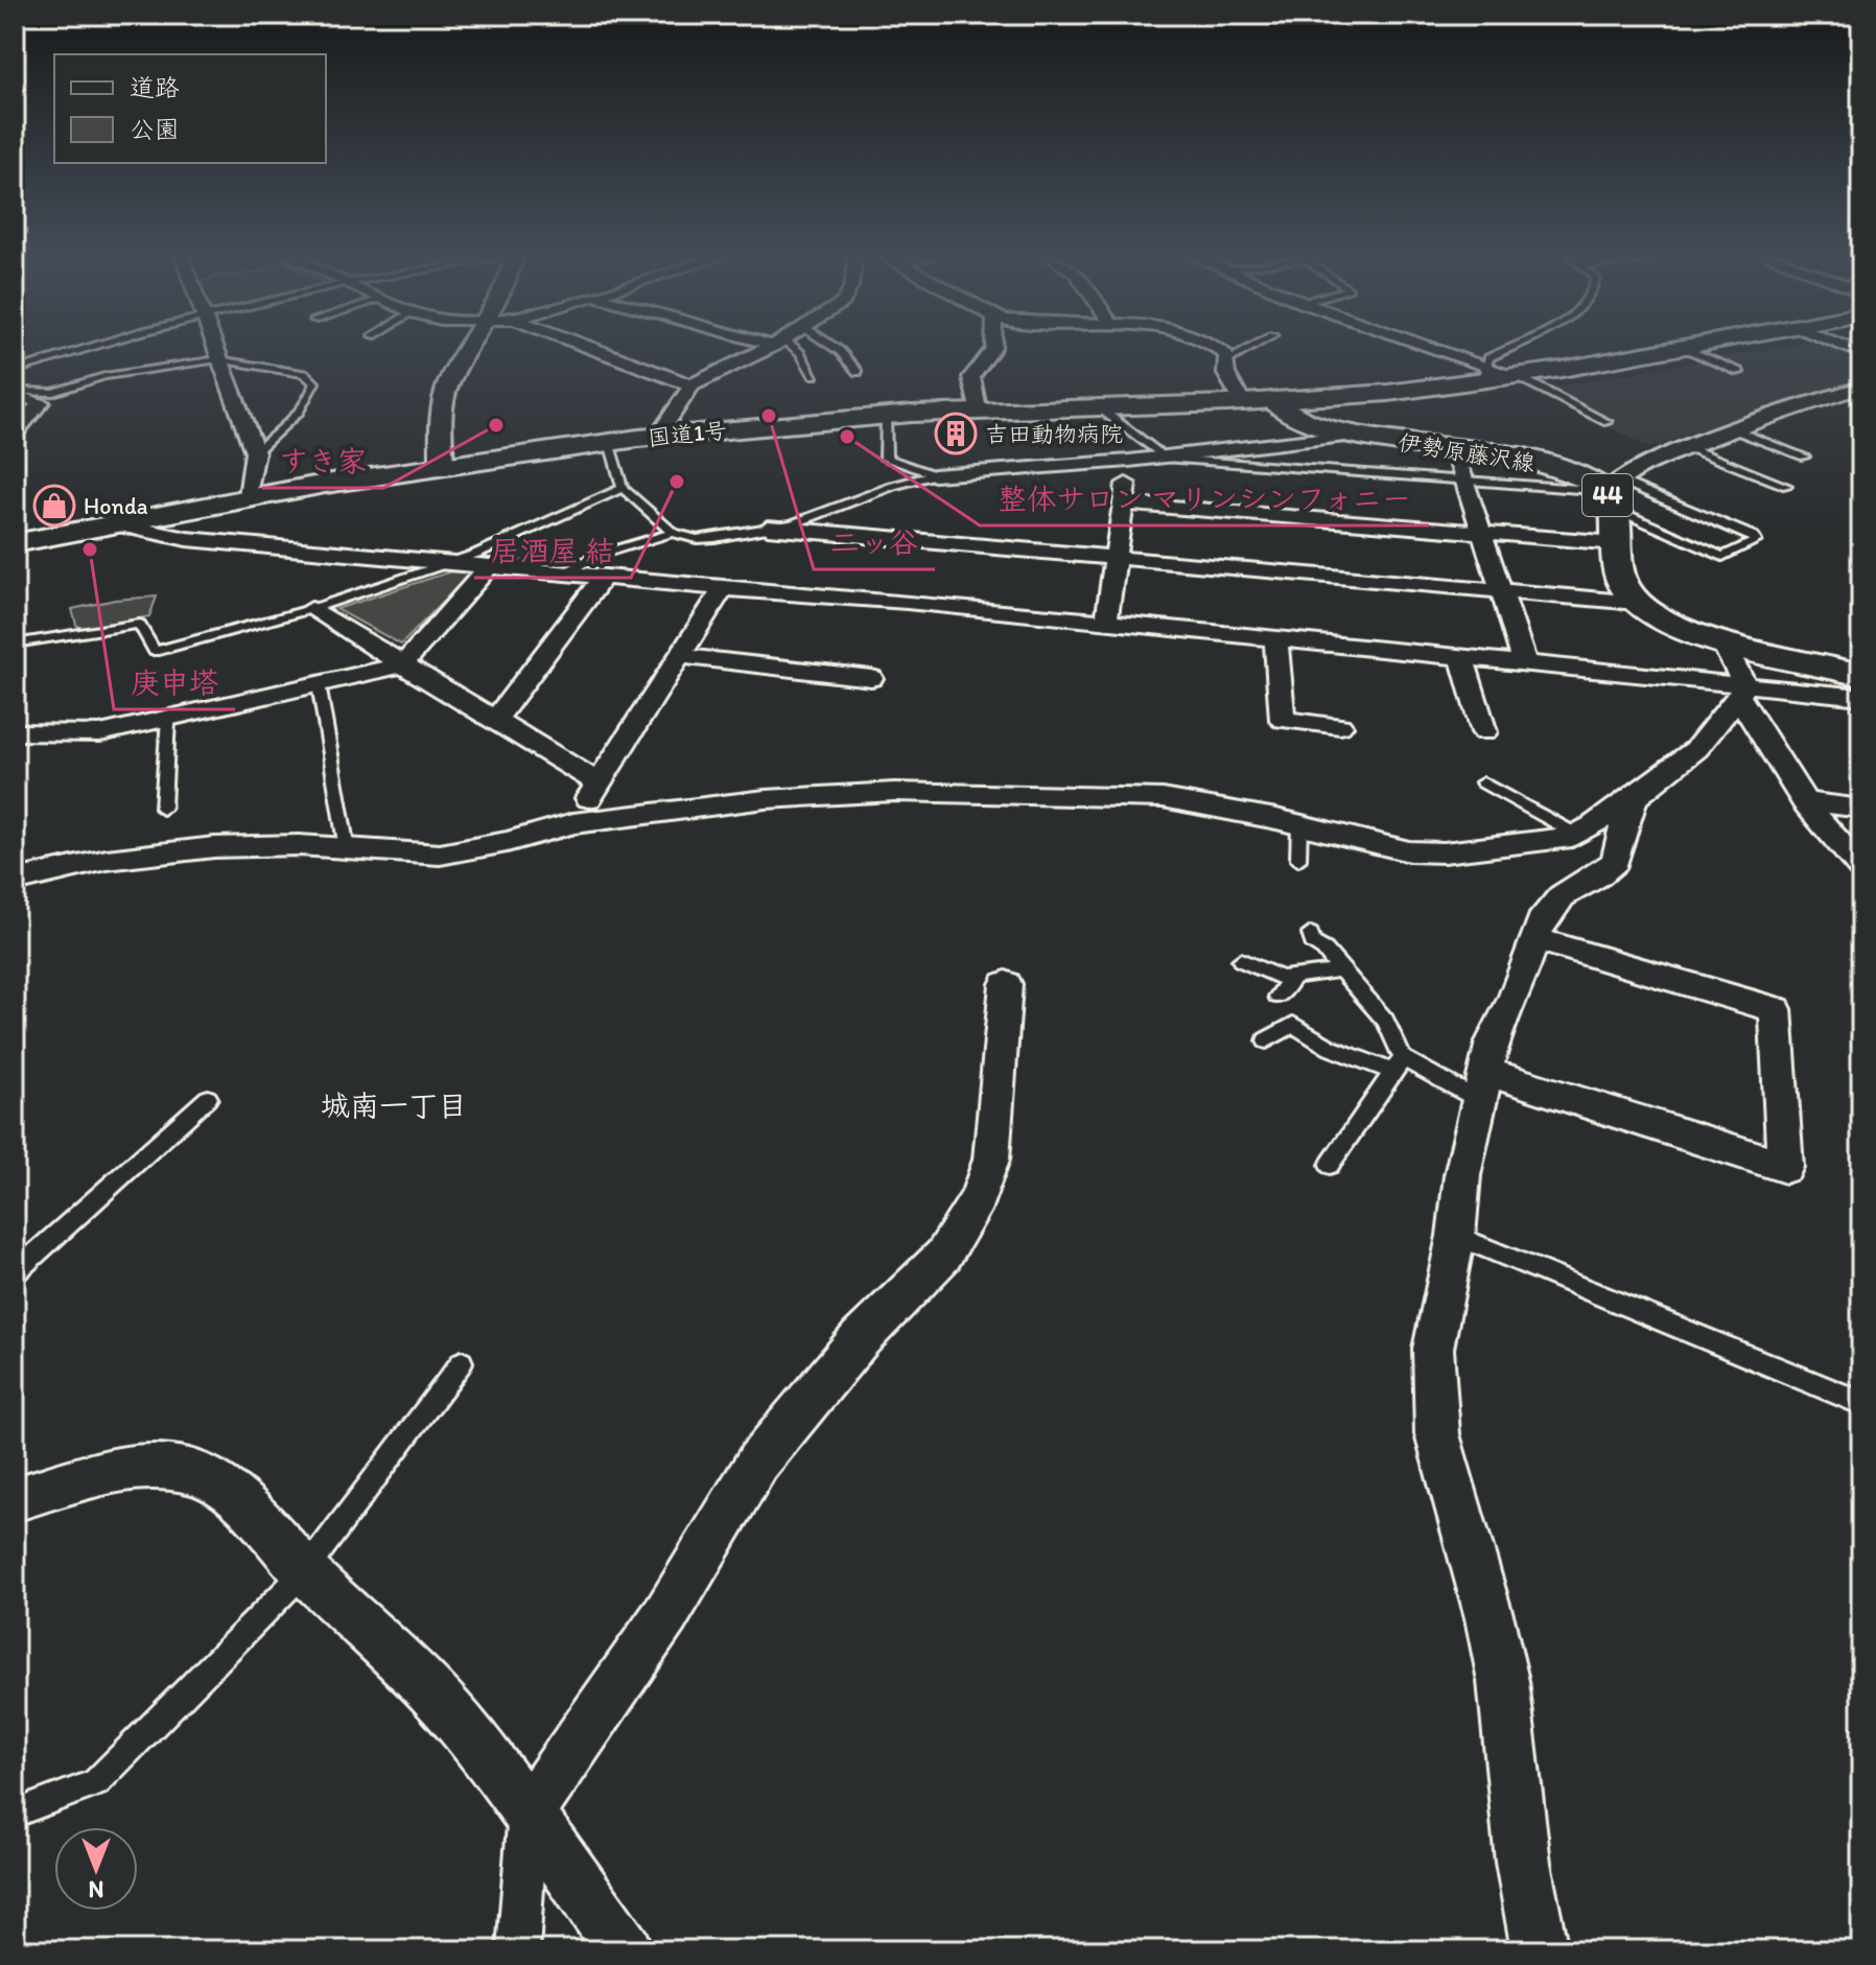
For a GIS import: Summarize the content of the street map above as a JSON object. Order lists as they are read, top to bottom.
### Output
{
  "streets": {
    "main road": ["国道1号", "伊勢原藤沢線", "44"]
  },
  "crossings": [
    ["国道1号", "伊勢原藤沢線"],
    ["伊勢原藤沢線", "44"]
  ],
  "districts": ["城南一丁目"],
  "places": {
    "other": [
      "二ッ谷",
      "すき家",
      "整体サロン マリンシンフォニー",
      "居酒屋 結",
      "庚申塔"
    ],
    "building": ["吉田動物病院"],
    "shop": ["Honda"]
  },
  "legend": ["道路", "公園"],
  "north": "bottom"
}
